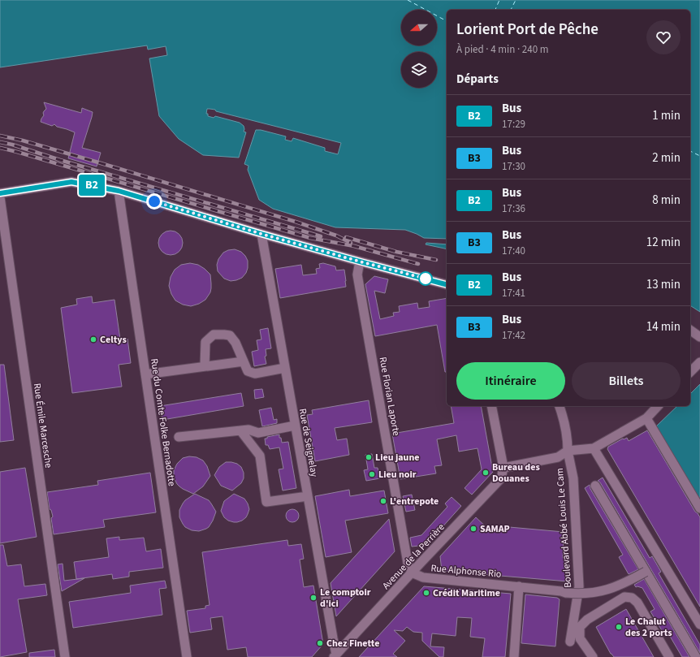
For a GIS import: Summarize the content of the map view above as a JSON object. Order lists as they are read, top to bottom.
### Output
{
  "streets": {
    "street": [
      "Rue Florian Laporte",
      "Rue du Comte Folke Bernadotte",
      "Rue Émile Marcesche",
      "Rue de Seignelay",
      "Boulevard Abbé Louis Le Cam",
      "Avenue de la Perrière",
      "Rue Alphonse Rio"
    ]
  },
  "crossings": [
    ["Rue Florian Laporte", "Avenue de la Perrière"],
    ["Rue Florian Laporte", "Rue Alphonse Rio"],
    ["Rue de Seignelay", "Avenue de la Perrière"],
    ["Boulevard Abbé Louis Le Cam", "Avenue de la Perrière"],
    ["Avenue de la Perrière", "Rue Alphonse Rio"]
  ],
  "places": [
    "Celtys",
    "Lieu jaune",
    "Bureau des Douanes",
    "Lieu noir",
    "L'entrepote",
    "SAMAP",
    "Crédit Maritime",
    "Le comptoir d'ici",
    "Le Chalut des 2 ports",
    "Chez Finette"
  ],
  "lines": ["bus line B2"],
  "north": "left",
  "page": {
    "on_map": "B2",
    "heading": [
      ["Lorient Port de Pêche", "À pied · 4 min · 240 m"],
      "Départs"
    ],
    "list": [
      {
        "mark": "B2",
        "name": "Bus",
        "note": "17:29",
        "value": "1 min"
      },
      {
        "mark": "B3",
        "name": "Bus",
        "note": "17:30",
        "value": "2 min"
      },
      {
        "mark": "B2",
        "name": "Bus",
        "note": "17:36",
        "value": "8 min"
      },
      {
        "mark": "B3",
        "name": "Bus",
        "note": "17:40",
        "value": "12 min"
      },
      {
        "mark": "B2",
        "name": "Bus",
        "note": "17:41",
        "value": "13 min"
      },
      {
        "mark": "B3",
        "name": "Bus",
        "note": "17:42",
        "value": "14 min"
      }
    ],
    "buttons": ["Itinéraire", "Billets"]
  }
}
